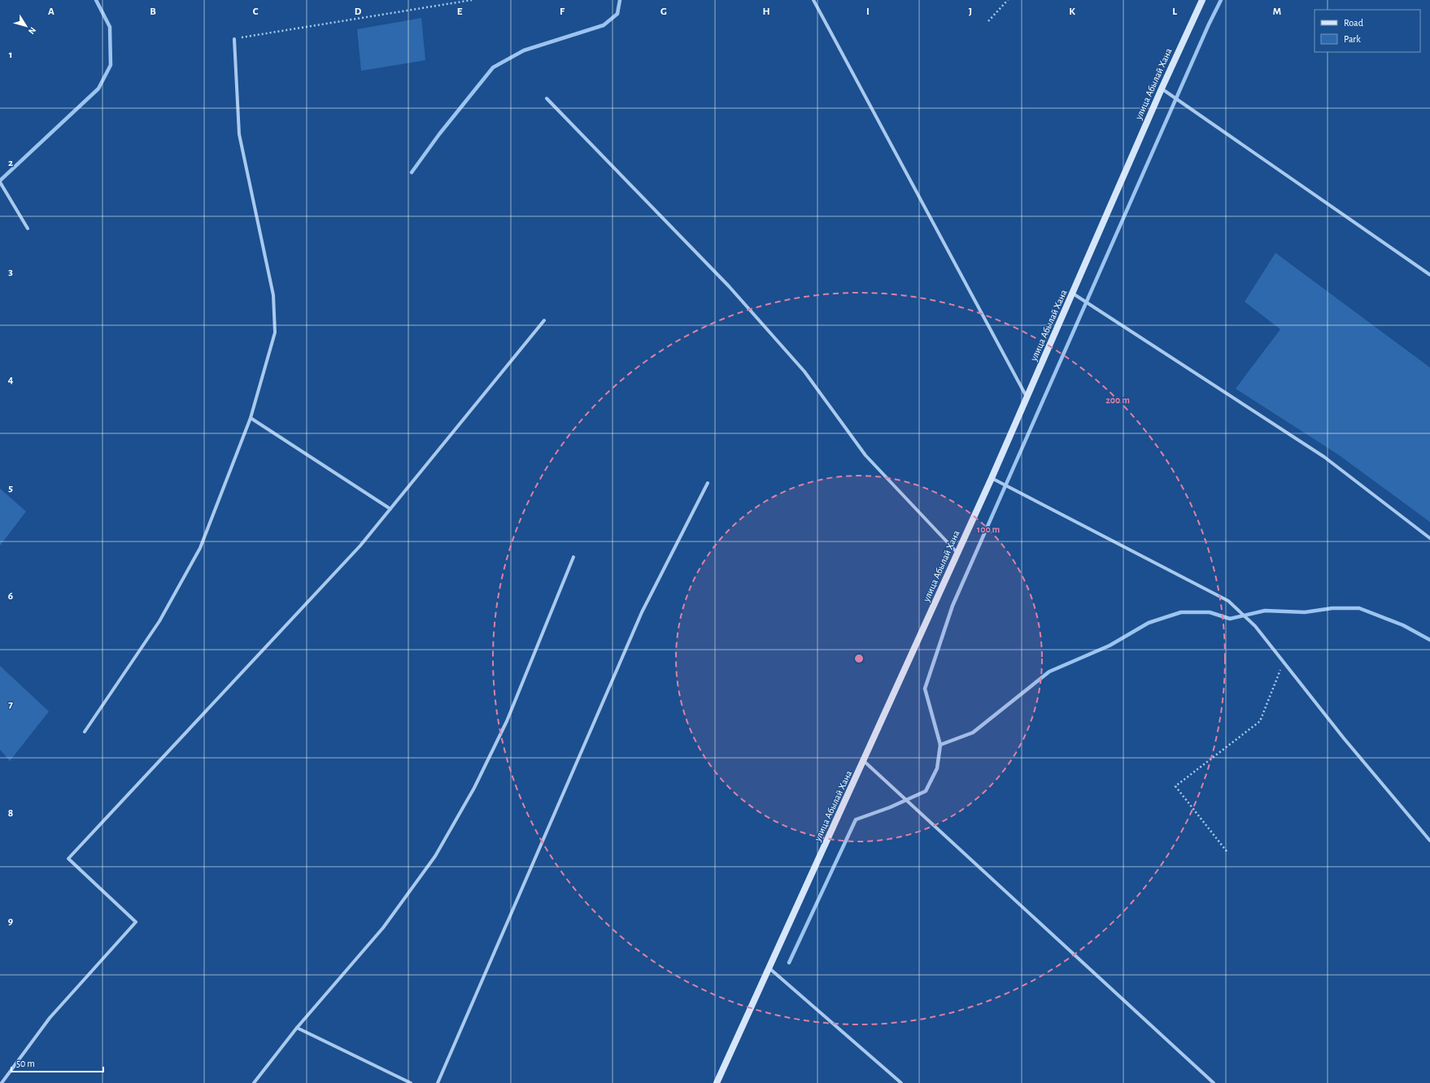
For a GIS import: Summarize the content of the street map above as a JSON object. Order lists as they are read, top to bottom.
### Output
{
  "streets": {
    "main road": ["улица Абылай Хана"]
  },
  "legend": ["Road", "Park"],
  "scale_bar": "50 m",
  "north": "bottom right",
  "grid": {
    "columns": [
      "A",
      "B",
      "C",
      "D",
      "E",
      "F",
      "G",
      "H",
      "I",
      "J",
      "K",
      "L",
      "M"
    ],
    "rows": [
      "1",
      "2",
      "3",
      "4",
      "5",
      "6",
      "7",
      "8",
      "9"
    ]
  },
  "rings": ["200 m", "100 m"]
}
